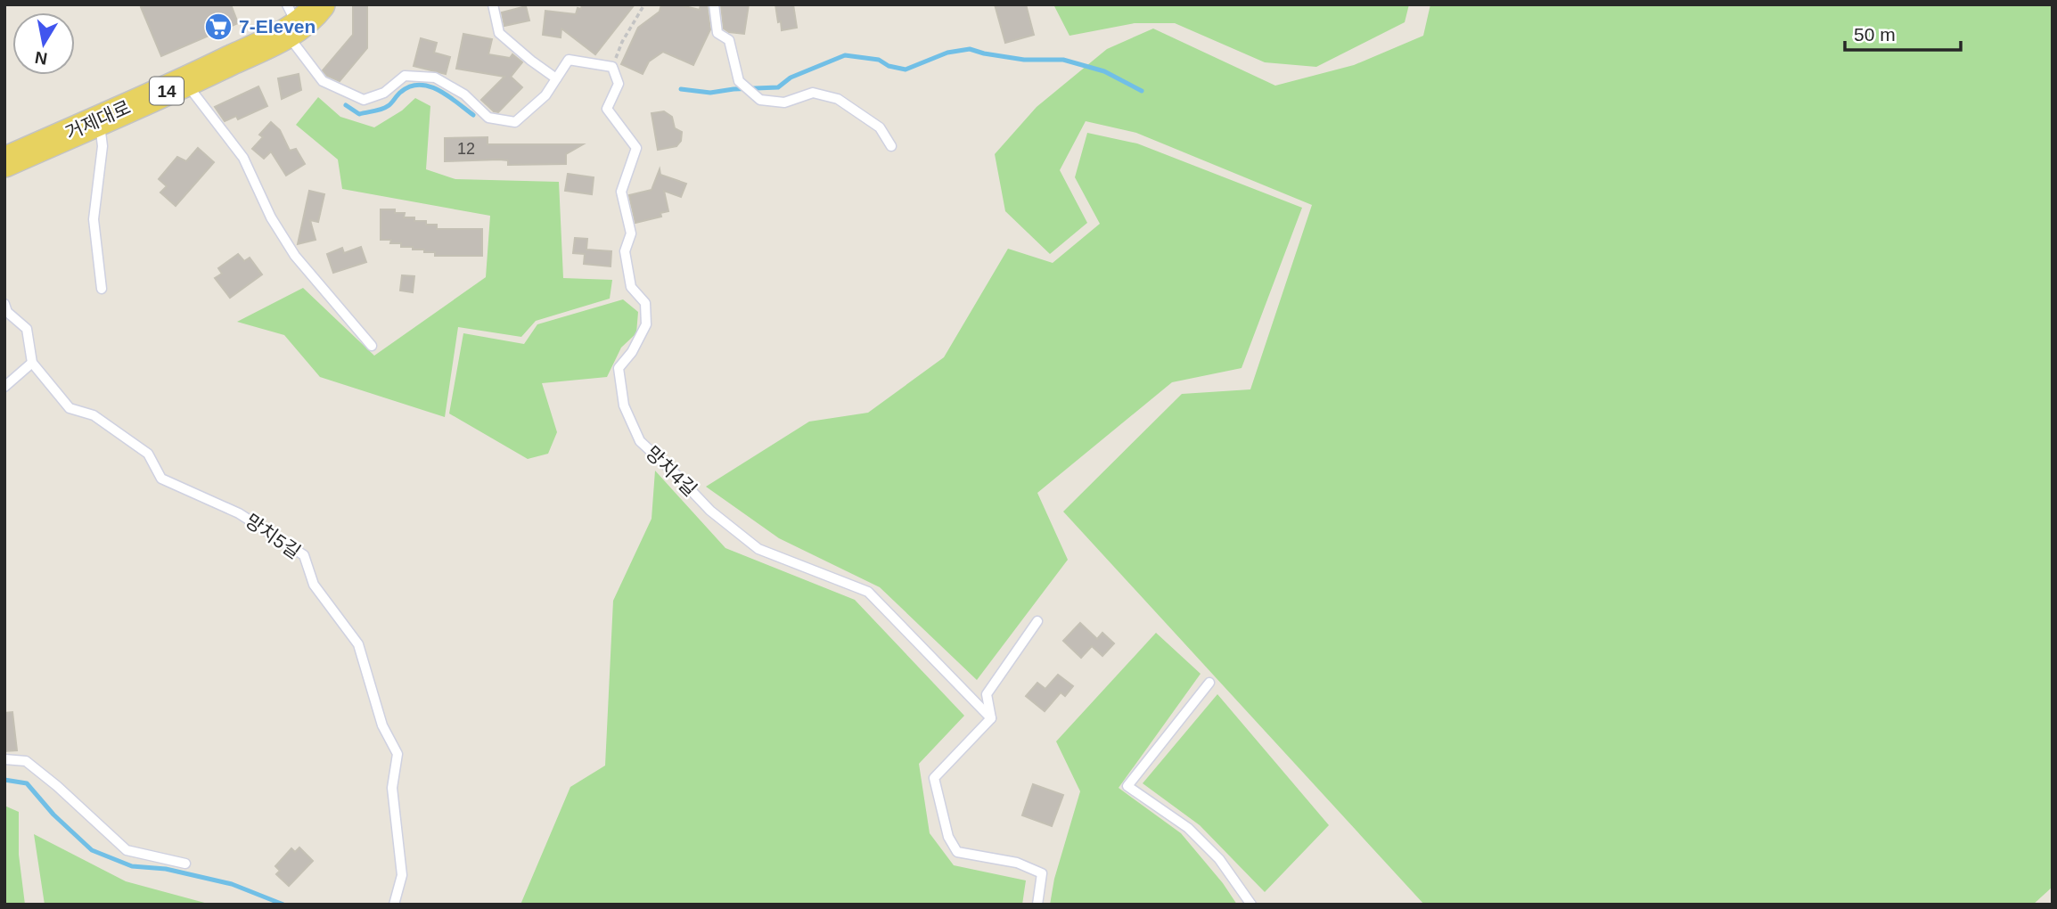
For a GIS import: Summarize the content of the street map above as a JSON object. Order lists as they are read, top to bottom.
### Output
{
  "streets": {
    "main road": ["14", "거제대로"],
    "lane": ["망치4길", "망치5길"]
  },
  "places": {
    "supermarket": ["7-Eleven"]
  },
  "house_numbers": ["12"],
  "scale_bar": "50 m",
  "north": "bottom"
}
